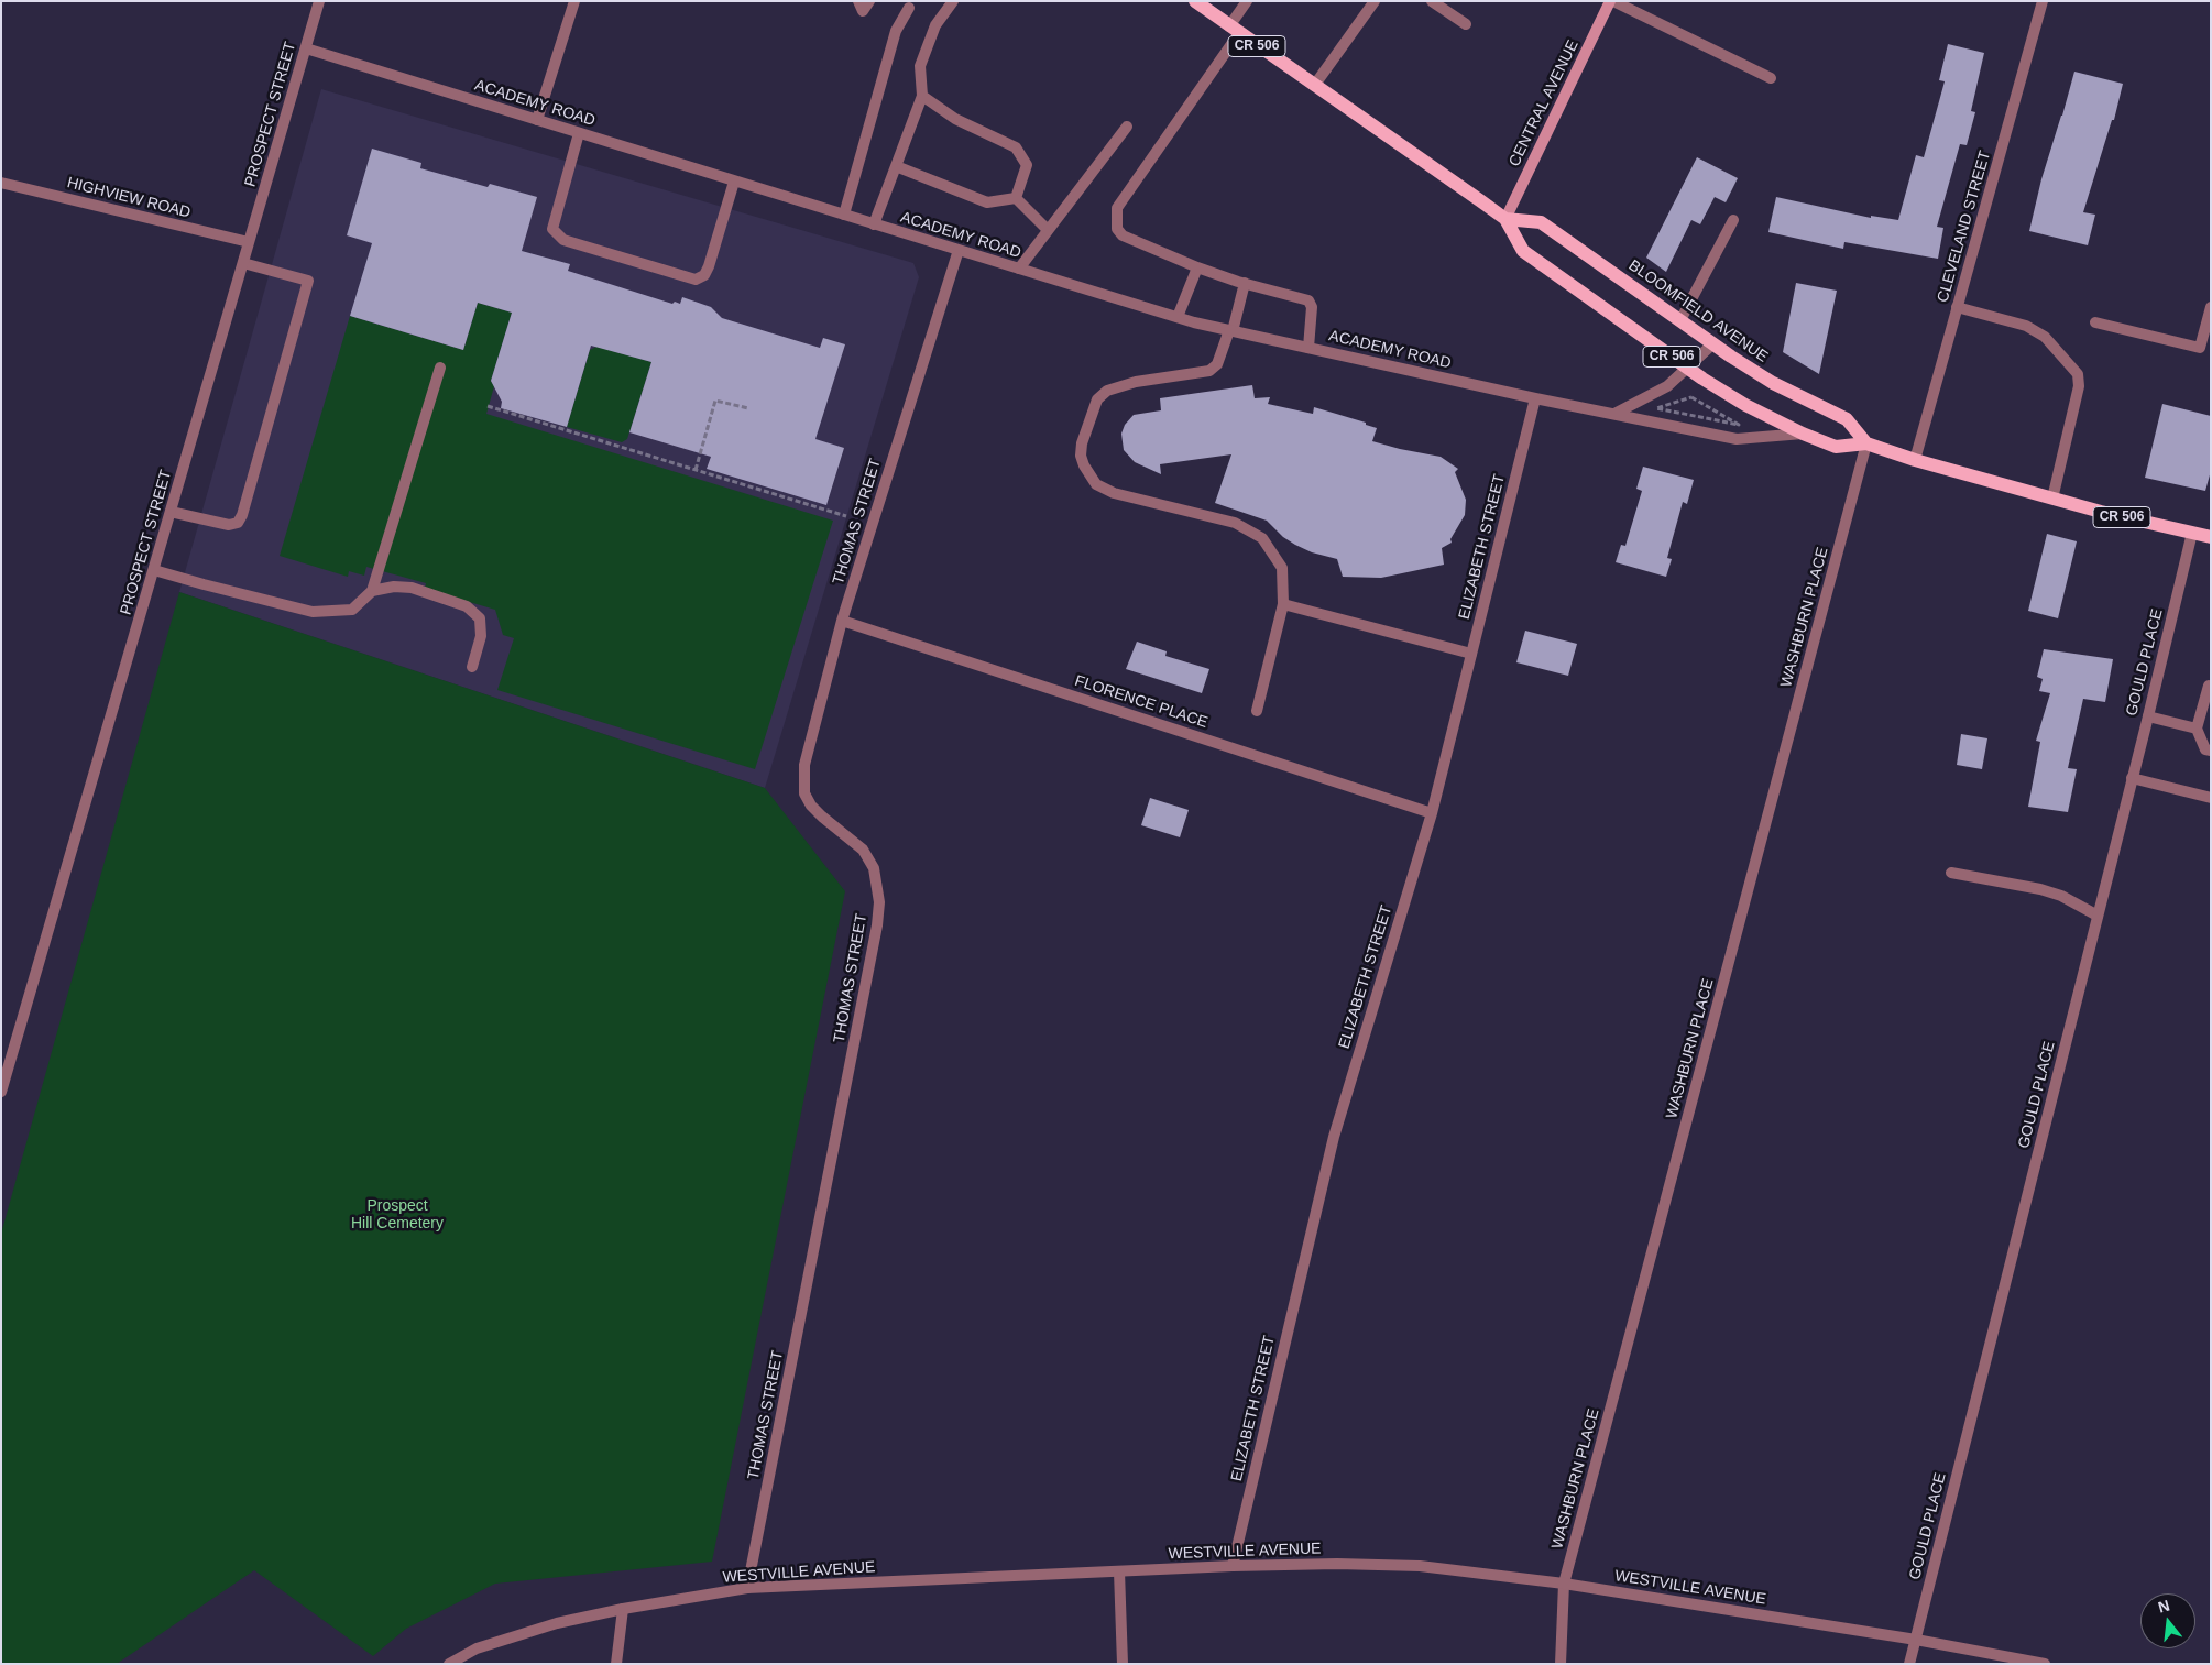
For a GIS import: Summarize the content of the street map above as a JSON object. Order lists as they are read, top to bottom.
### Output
{
  "streets": {
    "main road": ["CR 506", "CENTRAL AVENUE", "BLOOMFIELD AVENUE"],
    "street": [
      "ACADEMY ROAD",
      "PROSPECT STREET",
      "HIGHVIEW ROAD",
      "CLEVELAND STREET",
      "THOMAS STREET",
      "ELIZABETH STREET",
      "WASHBURN PLACE",
      "GOULD PLACE",
      "FLORENCE PLACE",
      "WESTVILLE AVENUE"
    ]
  },
  "crossings": [
    ["ACADEMY ROAD", "PROSPECT STREET"],
    ["ACADEMY ROAD", "BLOOMFIELD AVENUE"],
    ["ACADEMY ROAD", "THOMAS STREET"],
    ["ACADEMY ROAD", "ELIZABETH STREET"],
    ["CENTRAL AVENUE", "BLOOMFIELD AVENUE"],
    ["PROSPECT STREET", "HIGHVIEW ROAD"],
    ["CLEVELAND STREET", "BLOOMFIELD AVENUE"],
    ["BLOOMFIELD AVENUE", "WASHBURN PLACE"],
    ["BLOOMFIELD AVENUE", "GOULD PLACE"],
    ["THOMAS STREET", "FLORENCE PLACE"],
    ["THOMAS STREET", "WESTVILLE AVENUE"],
    ["ELIZABETH STREET", "FLORENCE PLACE"],
    ["ELIZABETH STREET", "WESTVILLE AVENUE"],
    ["WASHBURN PLACE", "WESTVILLE AVENUE"],
    ["GOULD PLACE", "WESTVILLE AVENUE"]
  ],
  "parks": ["Prospect Hill Cemetery"],
  "north": "top"
}
